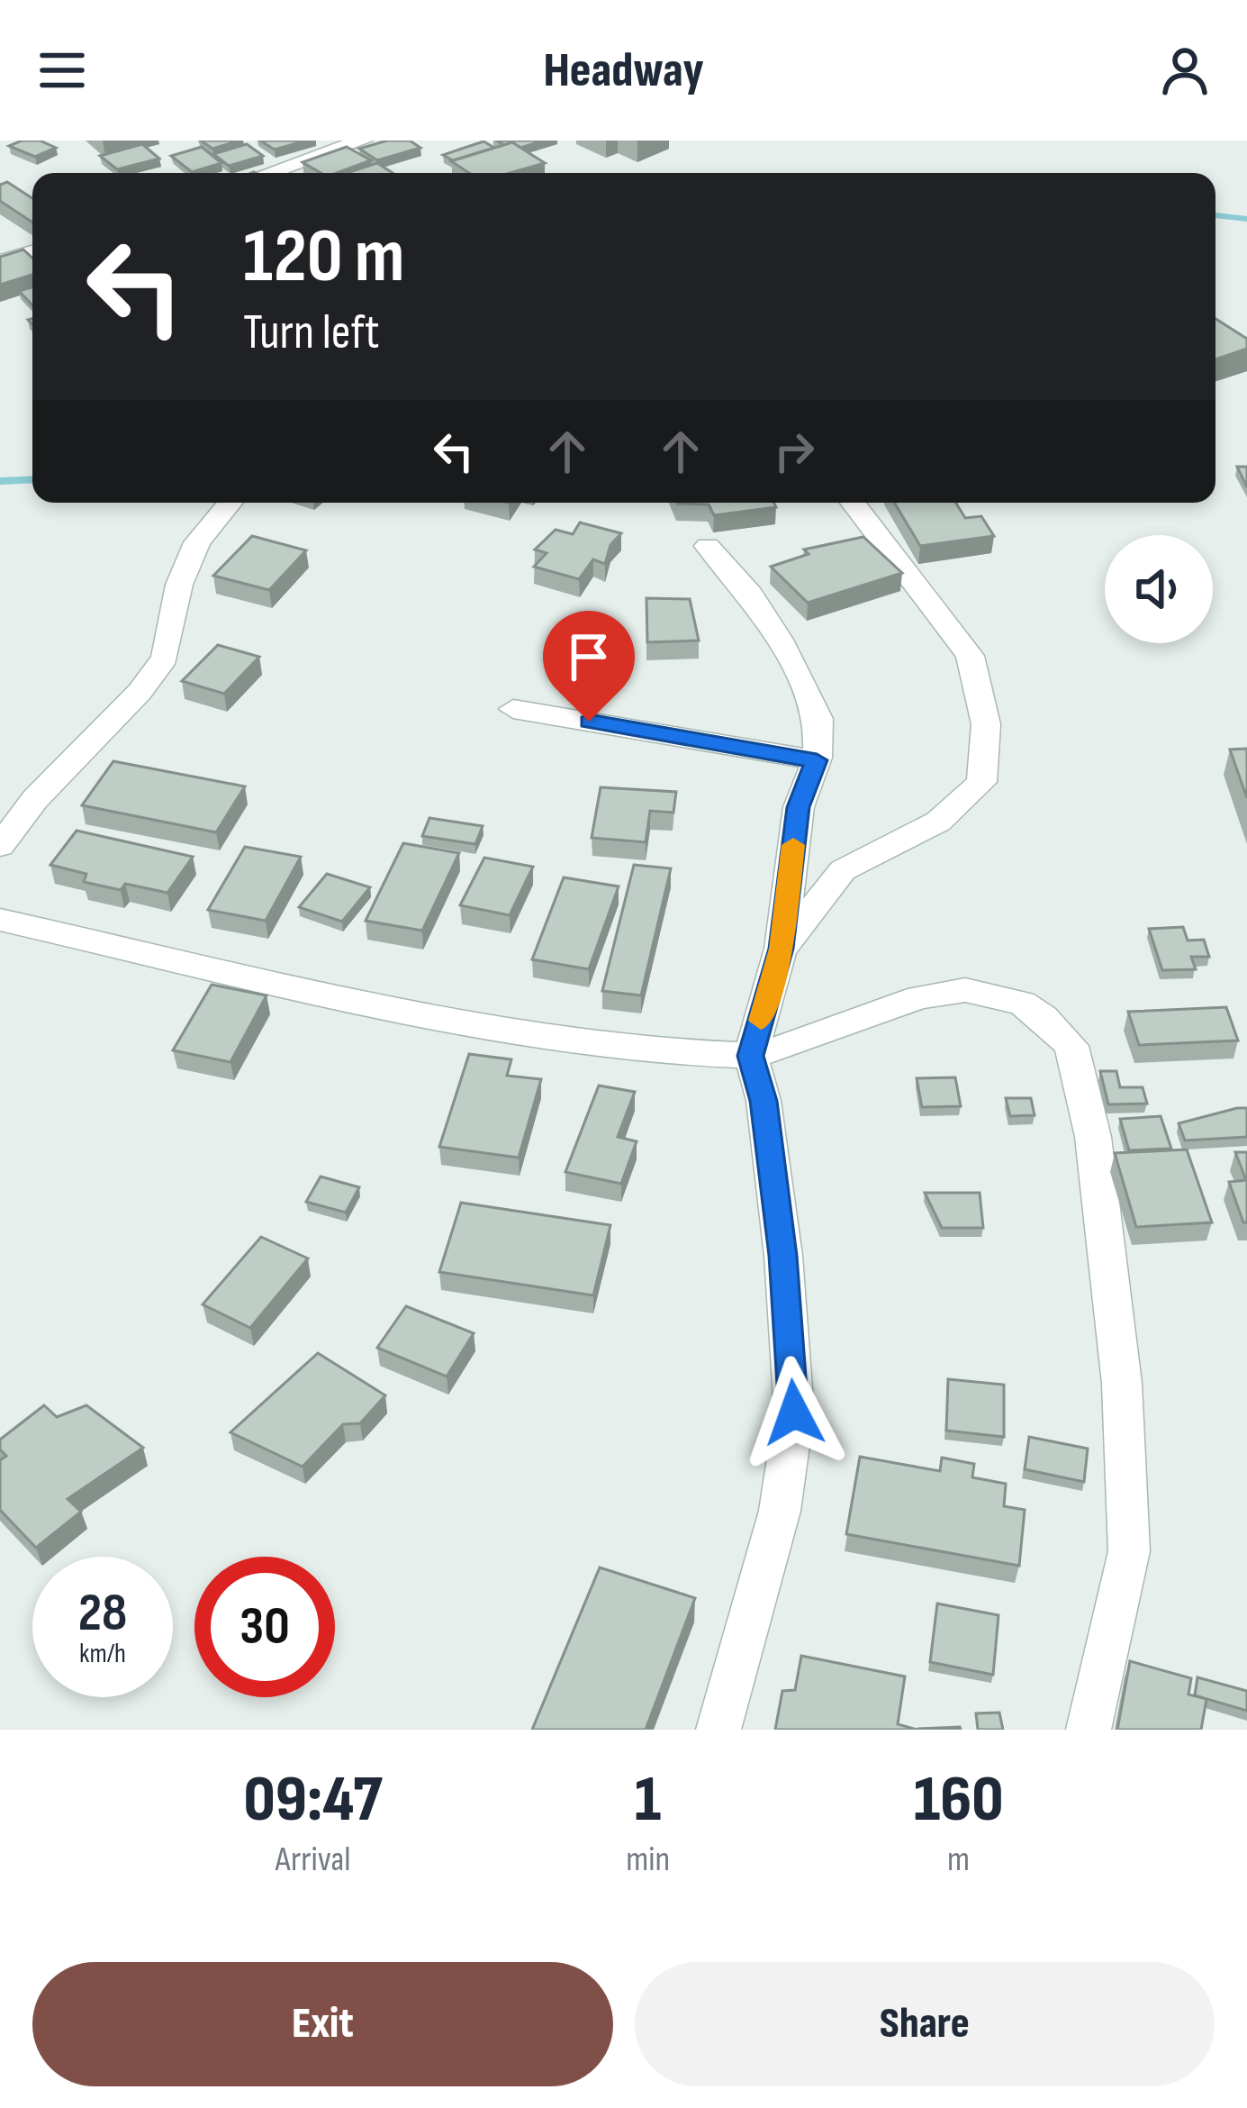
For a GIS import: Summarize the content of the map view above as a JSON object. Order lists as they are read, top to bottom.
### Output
{
  "page": {
    "header": "Headway",
    "turn": ["120 m", "Turn left"],
    "speed": "28 km/h",
    "limit": "30",
    "eta": [
      "09:47",
      "Arrival",
      "1",
      "min",
      "160",
      "m"
    ],
    "buttons": ["Exit", "Share"]
  }
}
